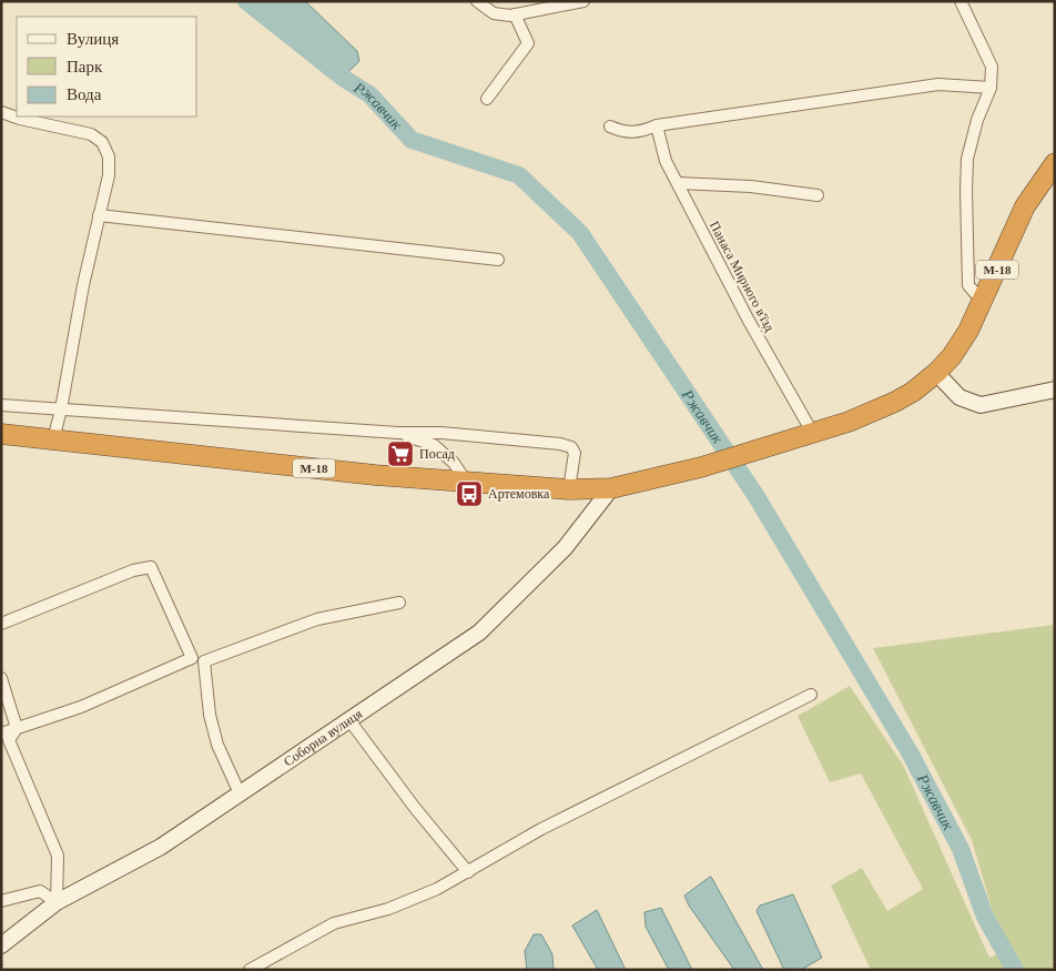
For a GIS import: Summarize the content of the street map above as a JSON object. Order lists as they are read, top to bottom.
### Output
{
  "streets": {
    "highway": ["М-18"],
    "street": ["Панаса Мирного в'їзд", "Соборна вулиця"]
  },
  "crossings": [
    ["М-18", "Панаса Мирного в'їзд"],
    ["М-18", "Соборна вулиця"]
  ],
  "water": ["Ржавчик"],
  "places": {
    "supermarket": ["Посад"],
    "bus stop": ["Артемовка"]
  },
  "legend": ["Вулиця", "Парк", "Вода"]
}
